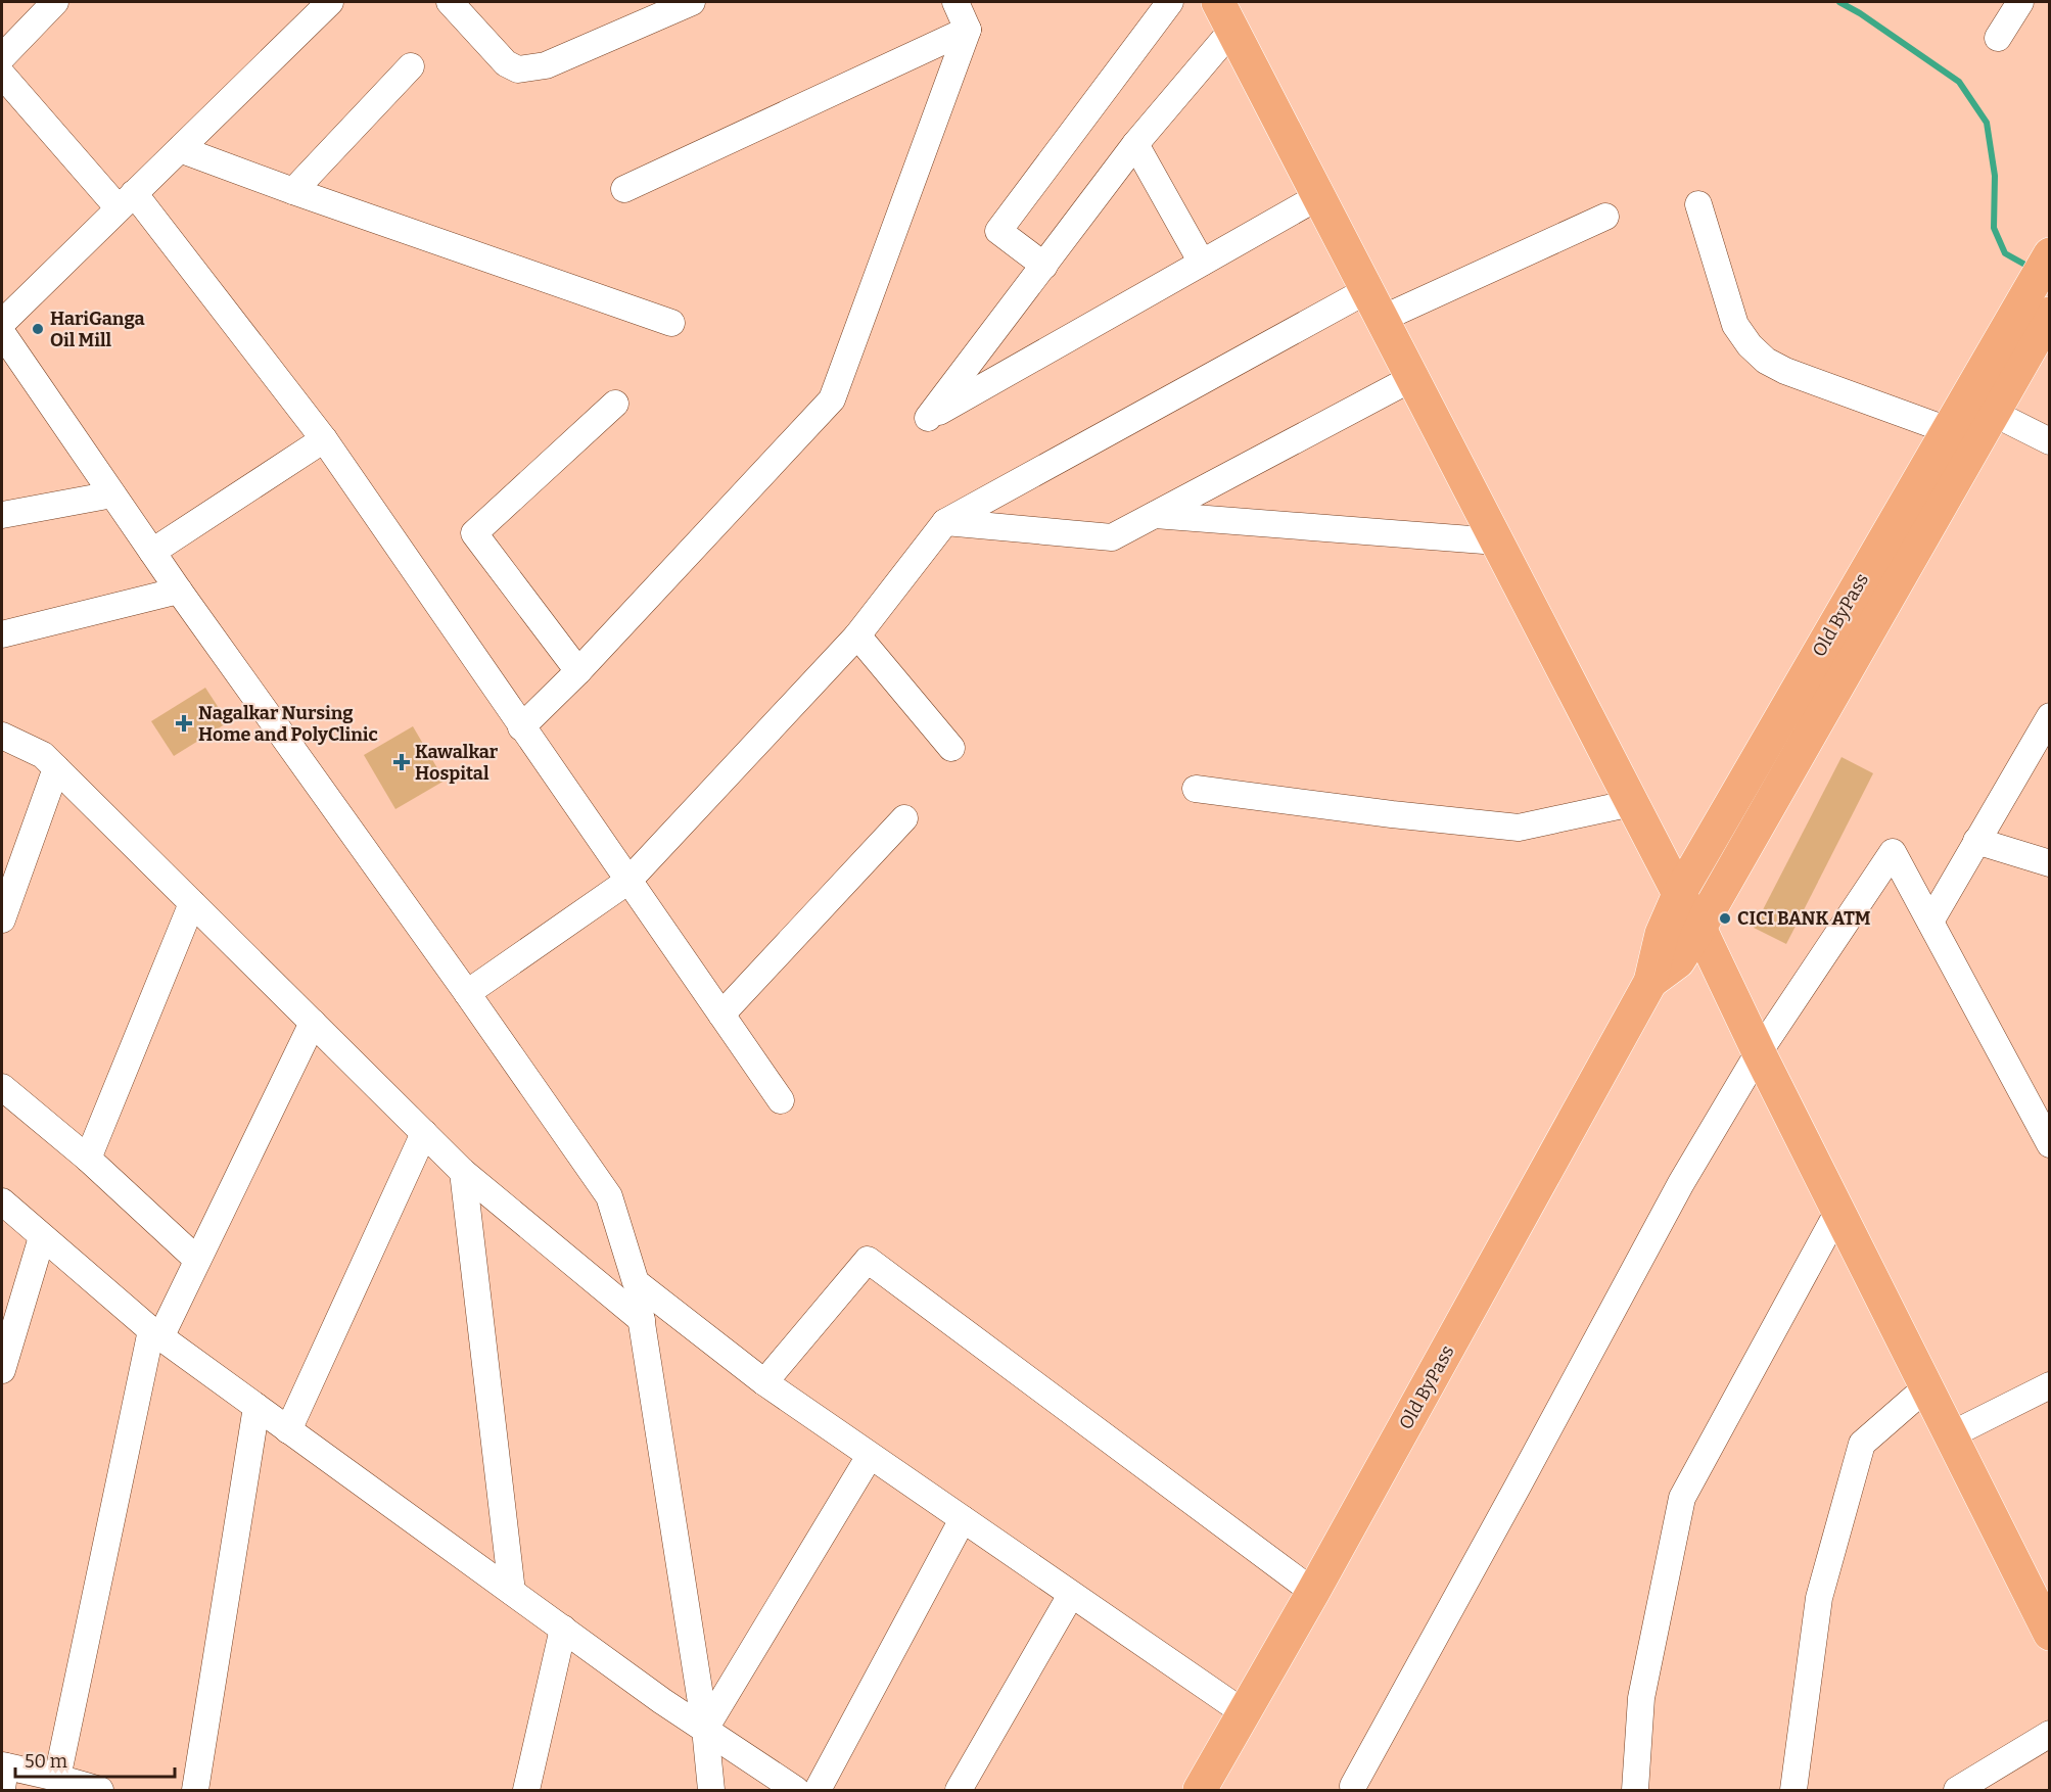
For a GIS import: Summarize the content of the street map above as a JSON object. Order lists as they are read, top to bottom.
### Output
{
  "streets": {
    "main road": ["Old ByPass"]
  },
  "places": {
    "other": ["HariGanga Oil Mill", "CICI BANK ATM"],
    "health": ["Nagalkar Nursing Home and PolyClinic", "Kawalkar Hospital"]
  },
  "scale_bar": "50 m"
}
